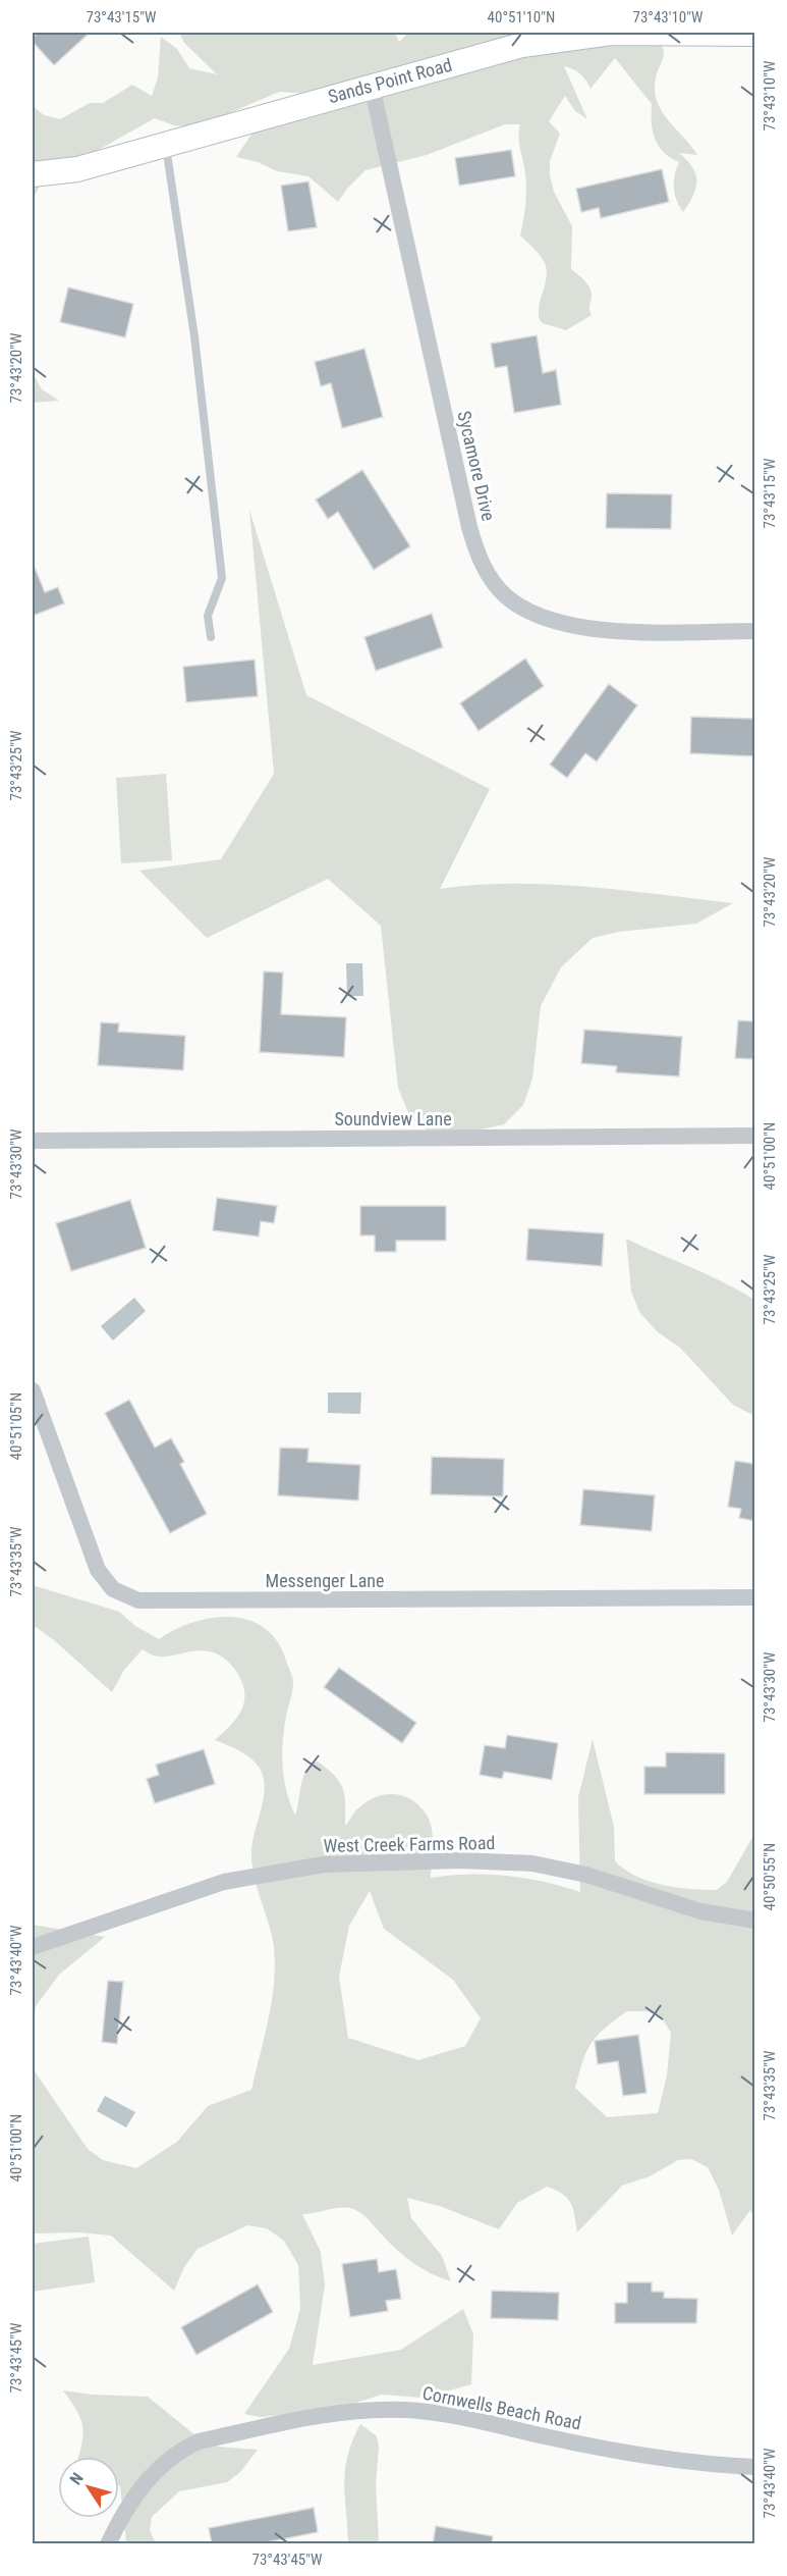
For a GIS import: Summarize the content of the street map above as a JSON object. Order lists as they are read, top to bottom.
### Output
{
  "streets": {
    "main road": ["Sands Point Road"],
    "street": [
      "Sycamore Drive",
      "Soundview Lane",
      "Messenger Lane",
      "West Creek Farms Road",
      "Cornwells Beach Road"
    ]
  },
  "crossings": [
    ["Sands Point Road", "Sycamore Drive"]
  ],
  "north": "top left",
  "coordinates": [
    "73°43'15\"W",
    "40°51'10\"N",
    "73°43'10\"W",
    "73°43'20\"W",
    "73°43'25\"W",
    "40°51'00\"N",
    "73°43'30\"W",
    "40°51'05\"N",
    "73°43'35\"W",
    "40°50'55\"N",
    "73°43'40\"W",
    "73°43'45\"W"
  ]
}
